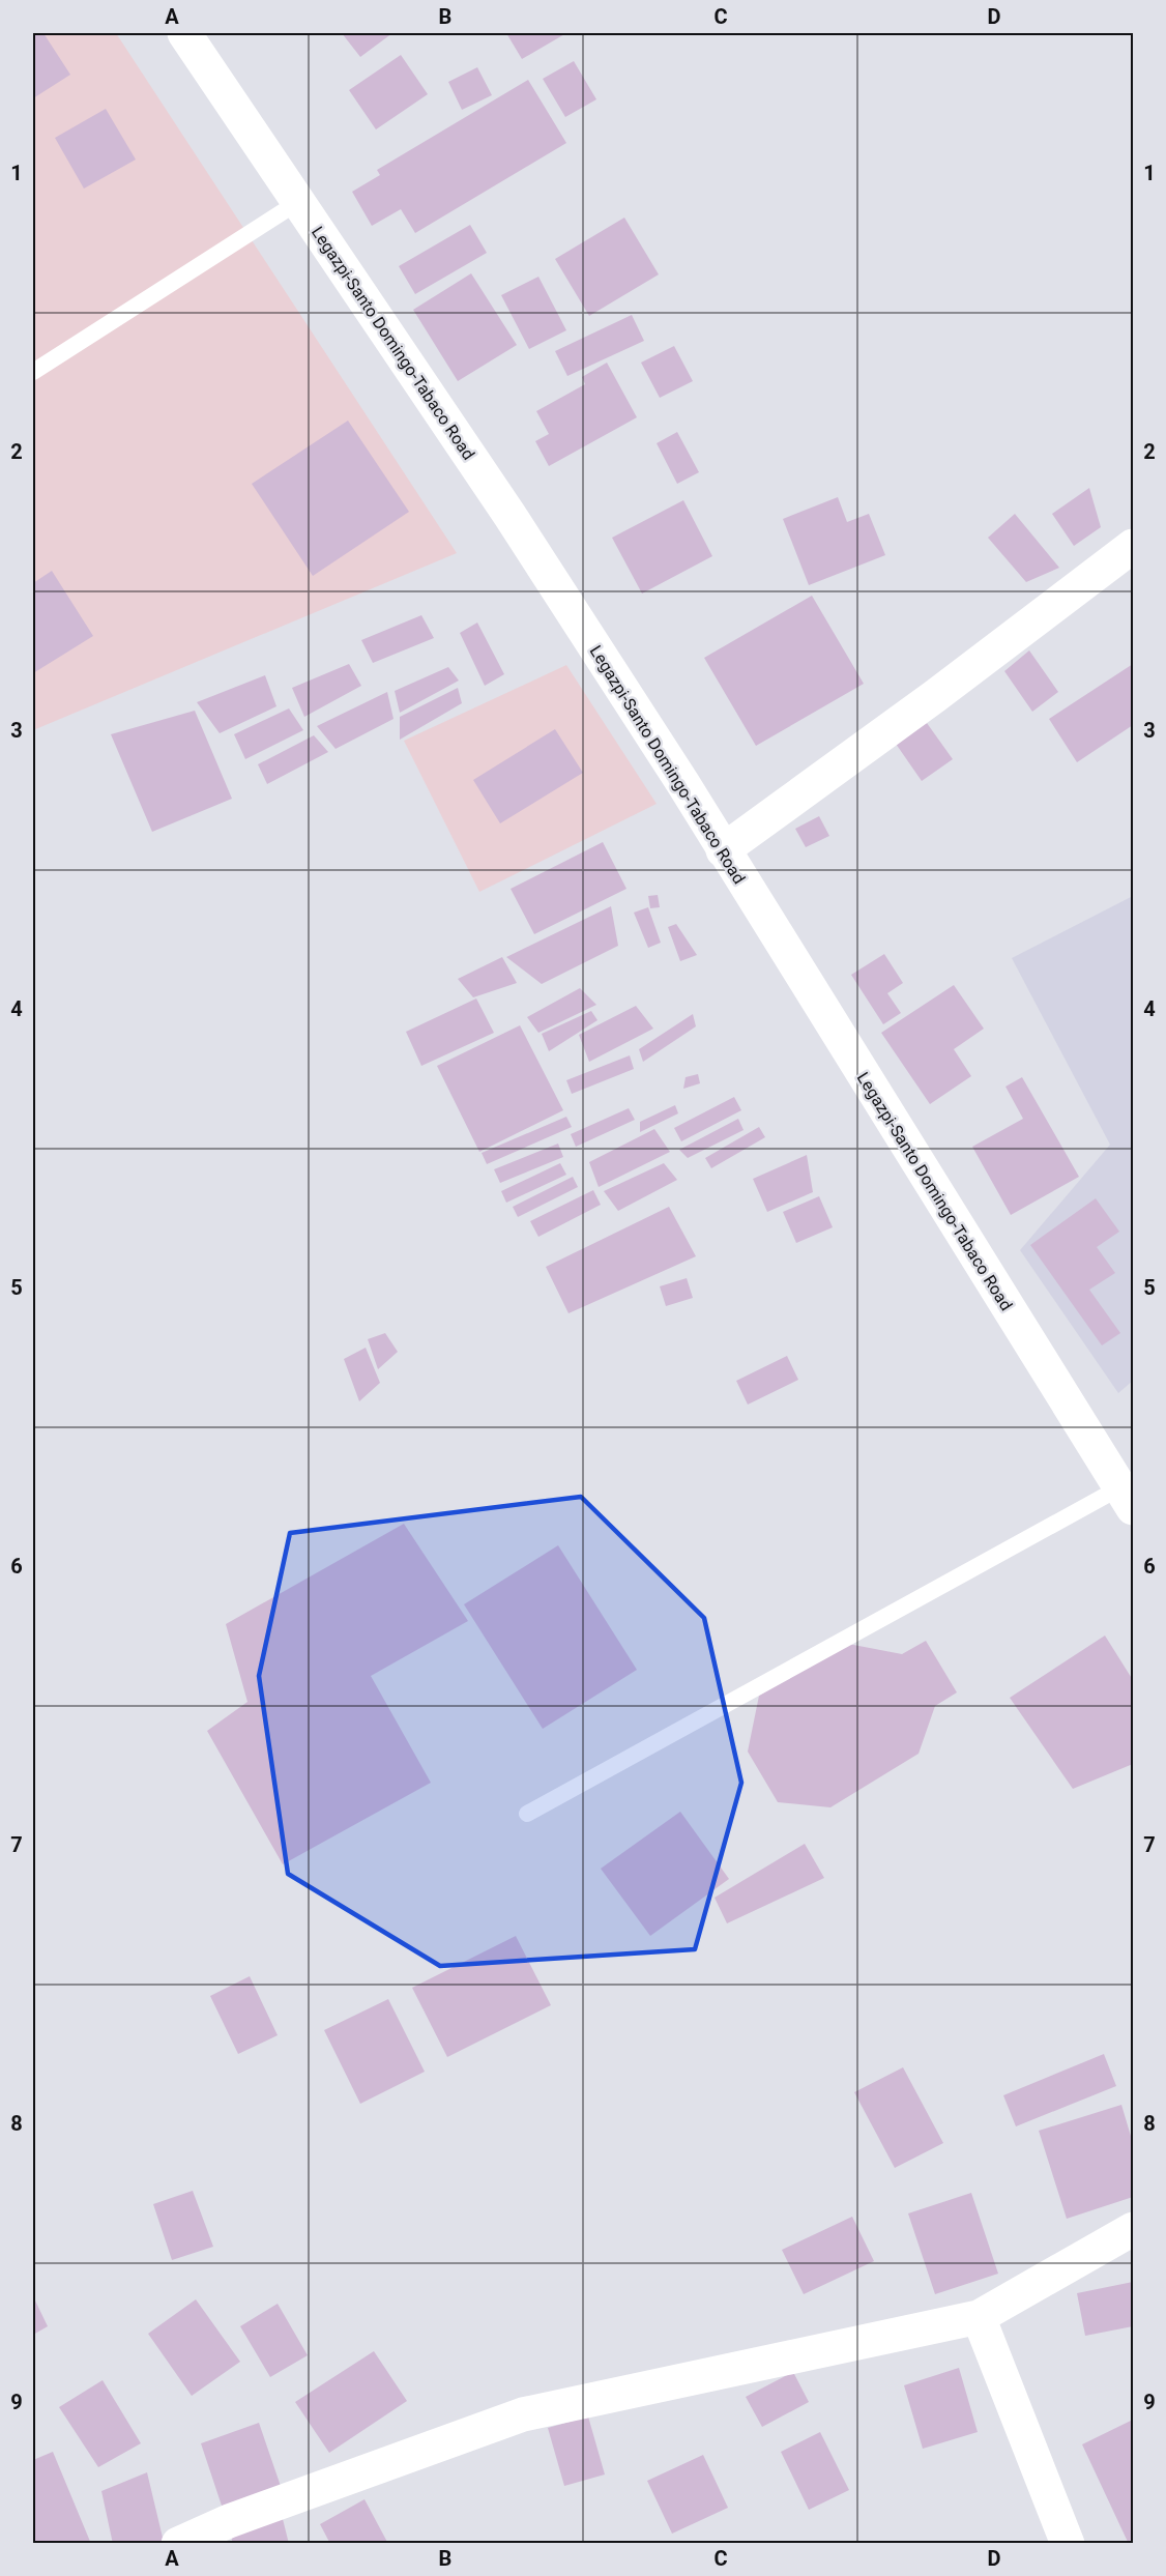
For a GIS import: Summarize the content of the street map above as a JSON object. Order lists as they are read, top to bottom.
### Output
{
  "streets": {
    "street": ["Legazpi-Santo Domingo-Tabaco Road"]
  },
  "grid": {
    "columns": [
      "A",
      "B",
      "C",
      "D"
    ],
    "rows": [
      "1",
      "2",
      "3",
      "4",
      "5",
      "6",
      "7",
      "8",
      "9"
    ]
  }
}
